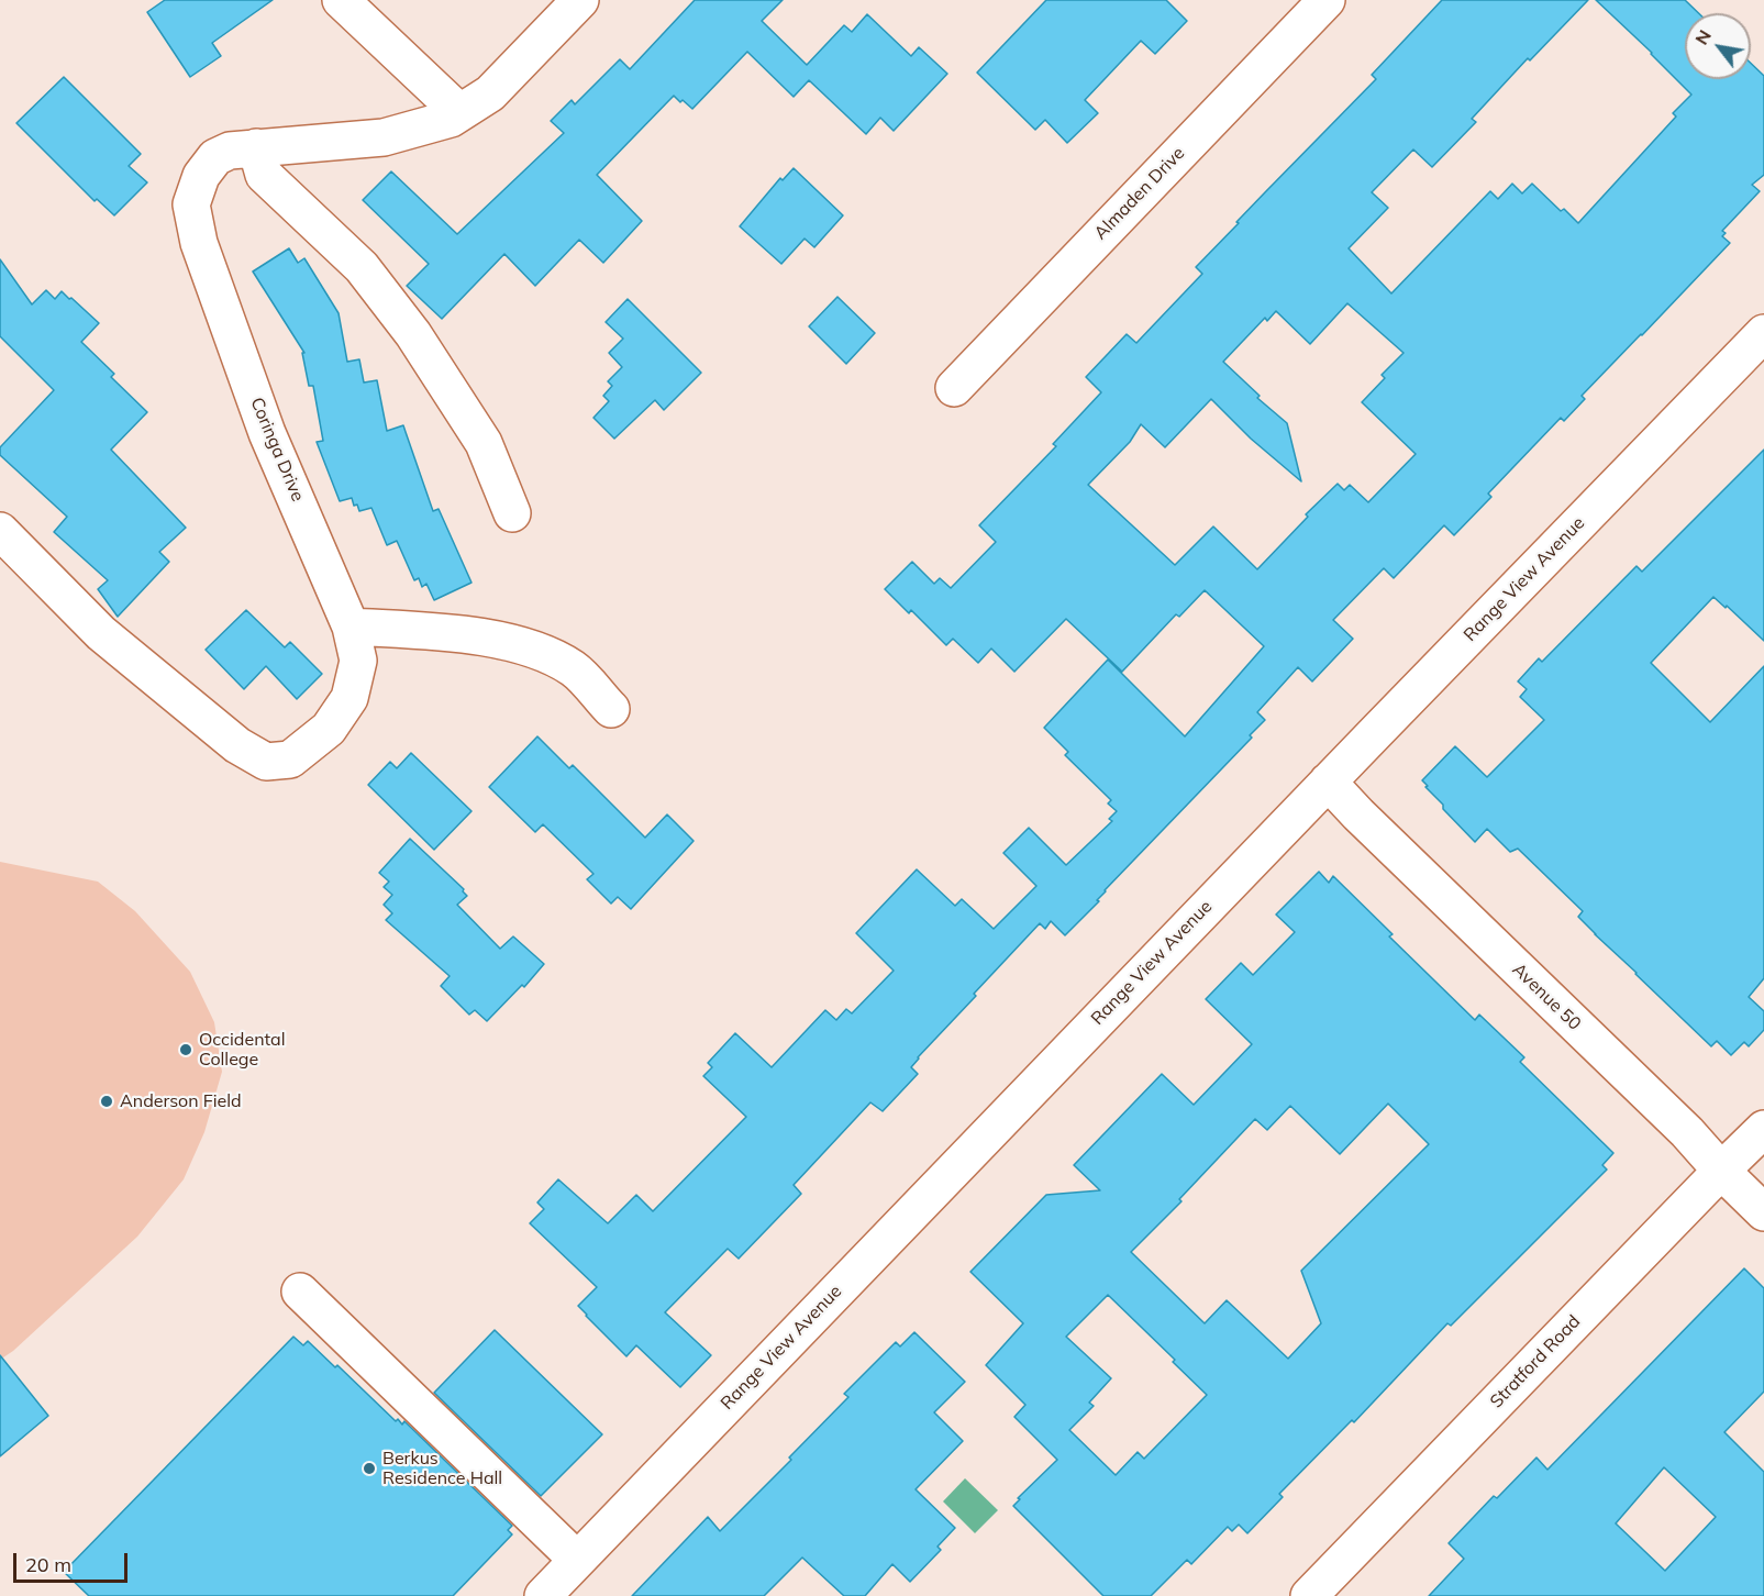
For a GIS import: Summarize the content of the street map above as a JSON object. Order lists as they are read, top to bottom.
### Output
{
  "streets": {
    "street": [
      "Almaden Drive",
      "Coringa Drive",
      "Range View Avenue",
      "Avenue 50",
      "Stratford Road"
    ]
  },
  "crossings": [
    ["Range View Avenue", "Avenue 50"],
    ["Avenue 50", "Stratford Road"]
  ],
  "places": ["Occidental College", "Anderson Field", "Berkus Residence Hall"],
  "scale_bar": "20 m",
  "north": "top left"
}
